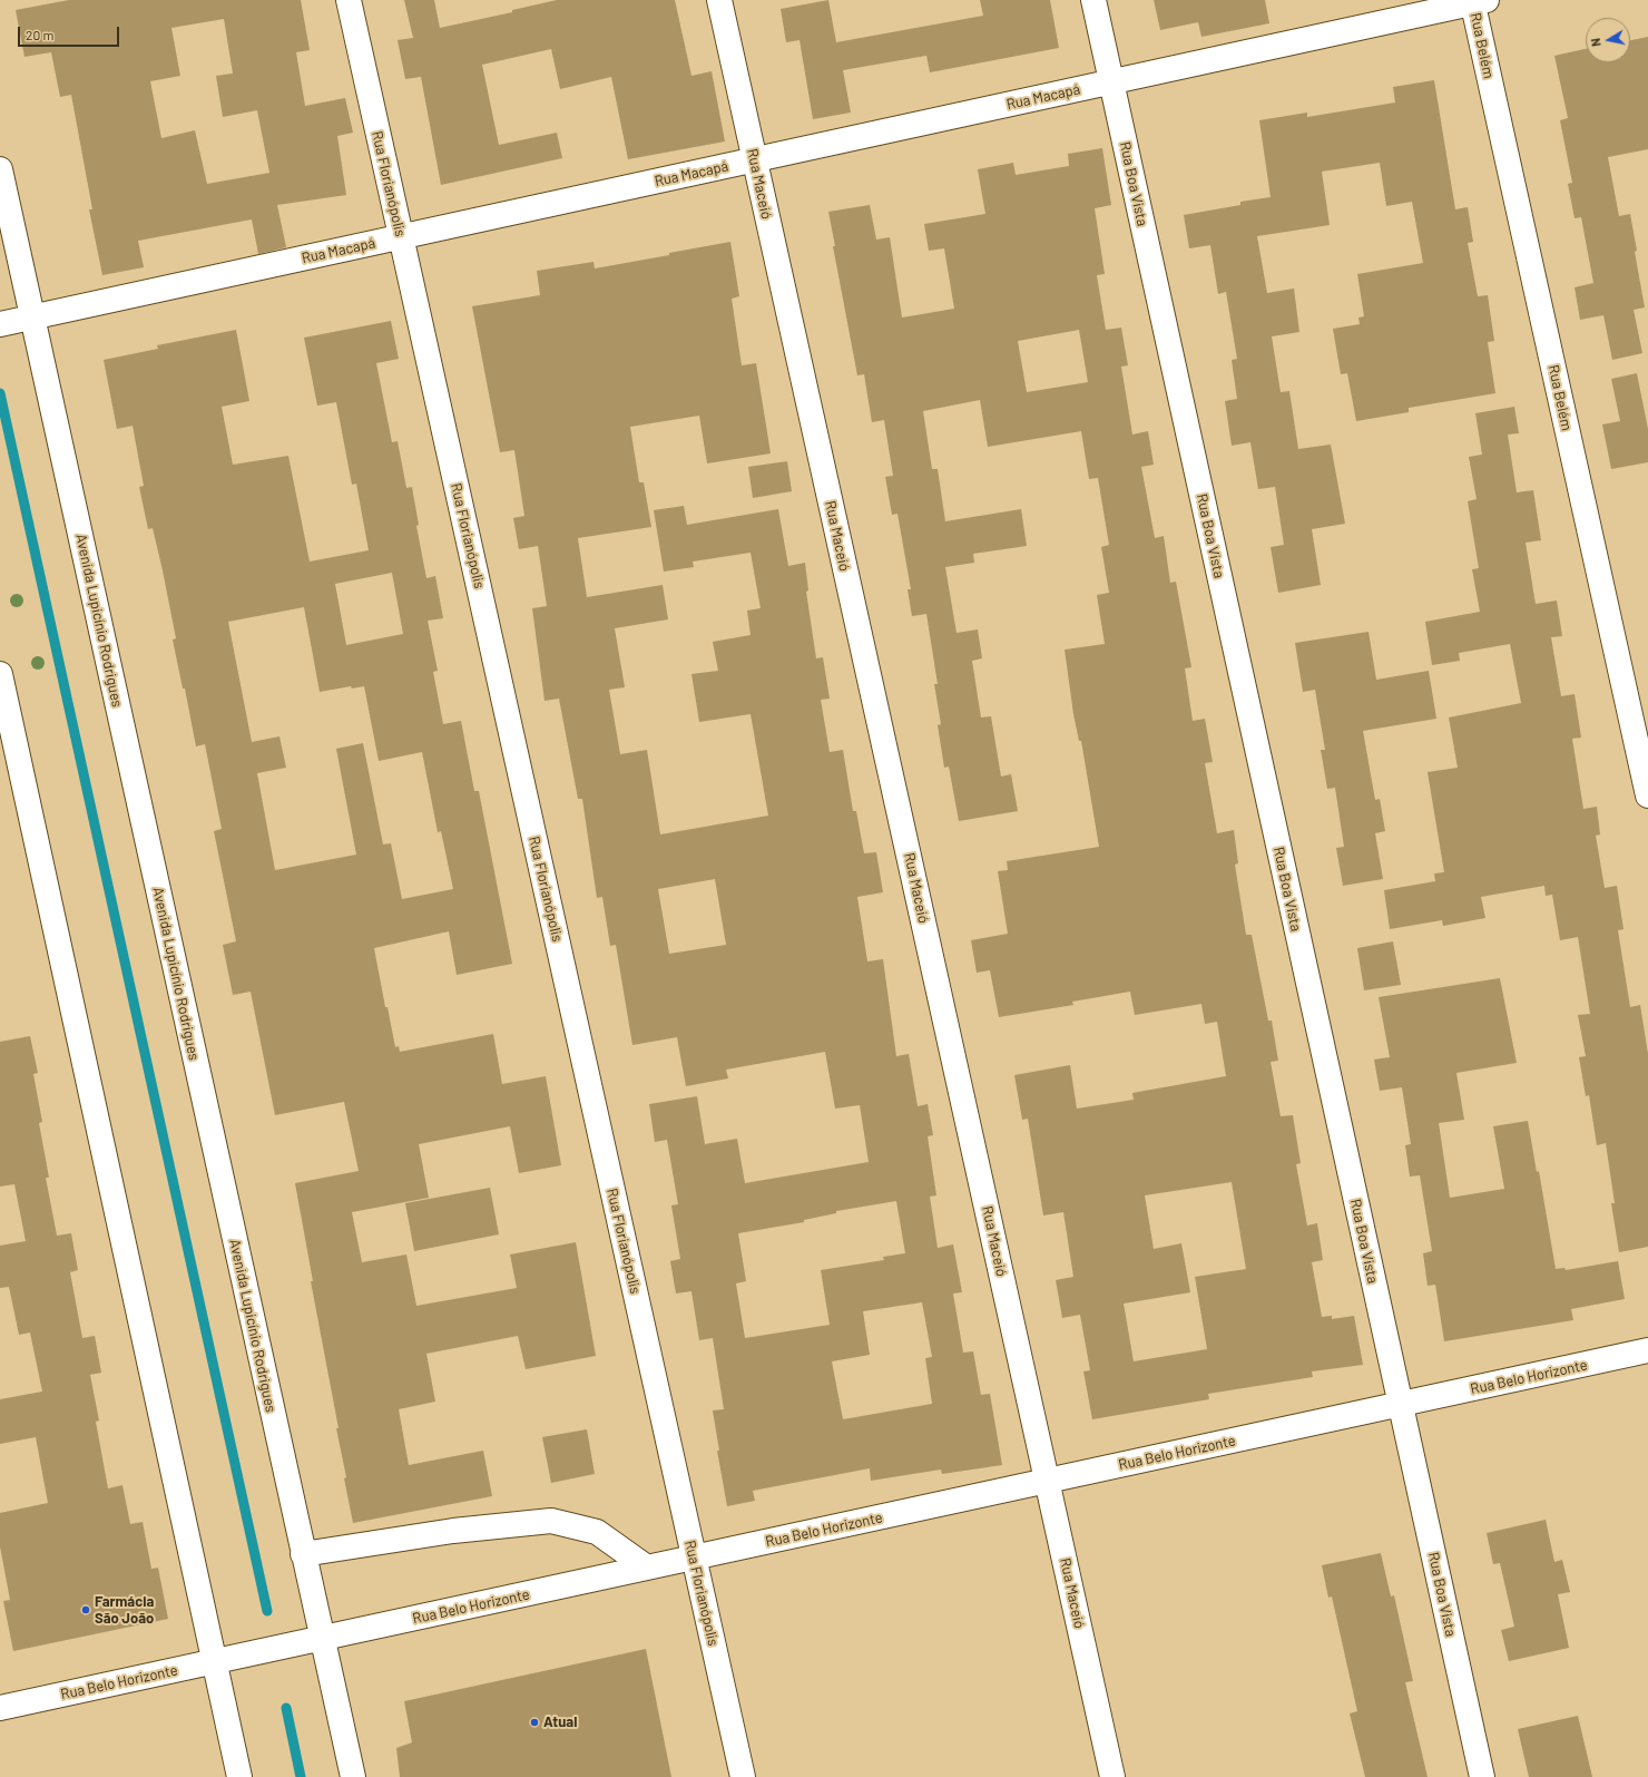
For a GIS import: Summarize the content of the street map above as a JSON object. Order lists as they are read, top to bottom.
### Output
{
  "streets": {
    "street": [
      "Rua Belém",
      "Rua Macapá",
      "Rua Florianópolis",
      "Rua Maceió",
      "Rua Boa Vista",
      "Avenida Lupicínio Rodrigues",
      "Rua Belo Horizonte"
    ]
  },
  "crossings": [
    ["Rua Belém", "Rua Macapá"],
    ["Rua Macapá", "Rua Florianópolis"],
    ["Rua Macapá", "Rua Maceió"],
    ["Rua Macapá", "Rua Boa Vista"],
    ["Rua Macapá", "Avenida Lupicínio Rodrigues"],
    ["Rua Florianópolis", "Rua Belo Horizonte"],
    ["Rua Maceió", "Rua Belo Horizonte"],
    ["Rua Boa Vista", "Rua Belo Horizonte"],
    ["Avenida Lupicínio Rodrigues", "Rua Belo Horizonte"]
  ],
  "places": ["Farmácia São João", "Atual"],
  "scale_bar": "20 m",
  "north": "left"
}
